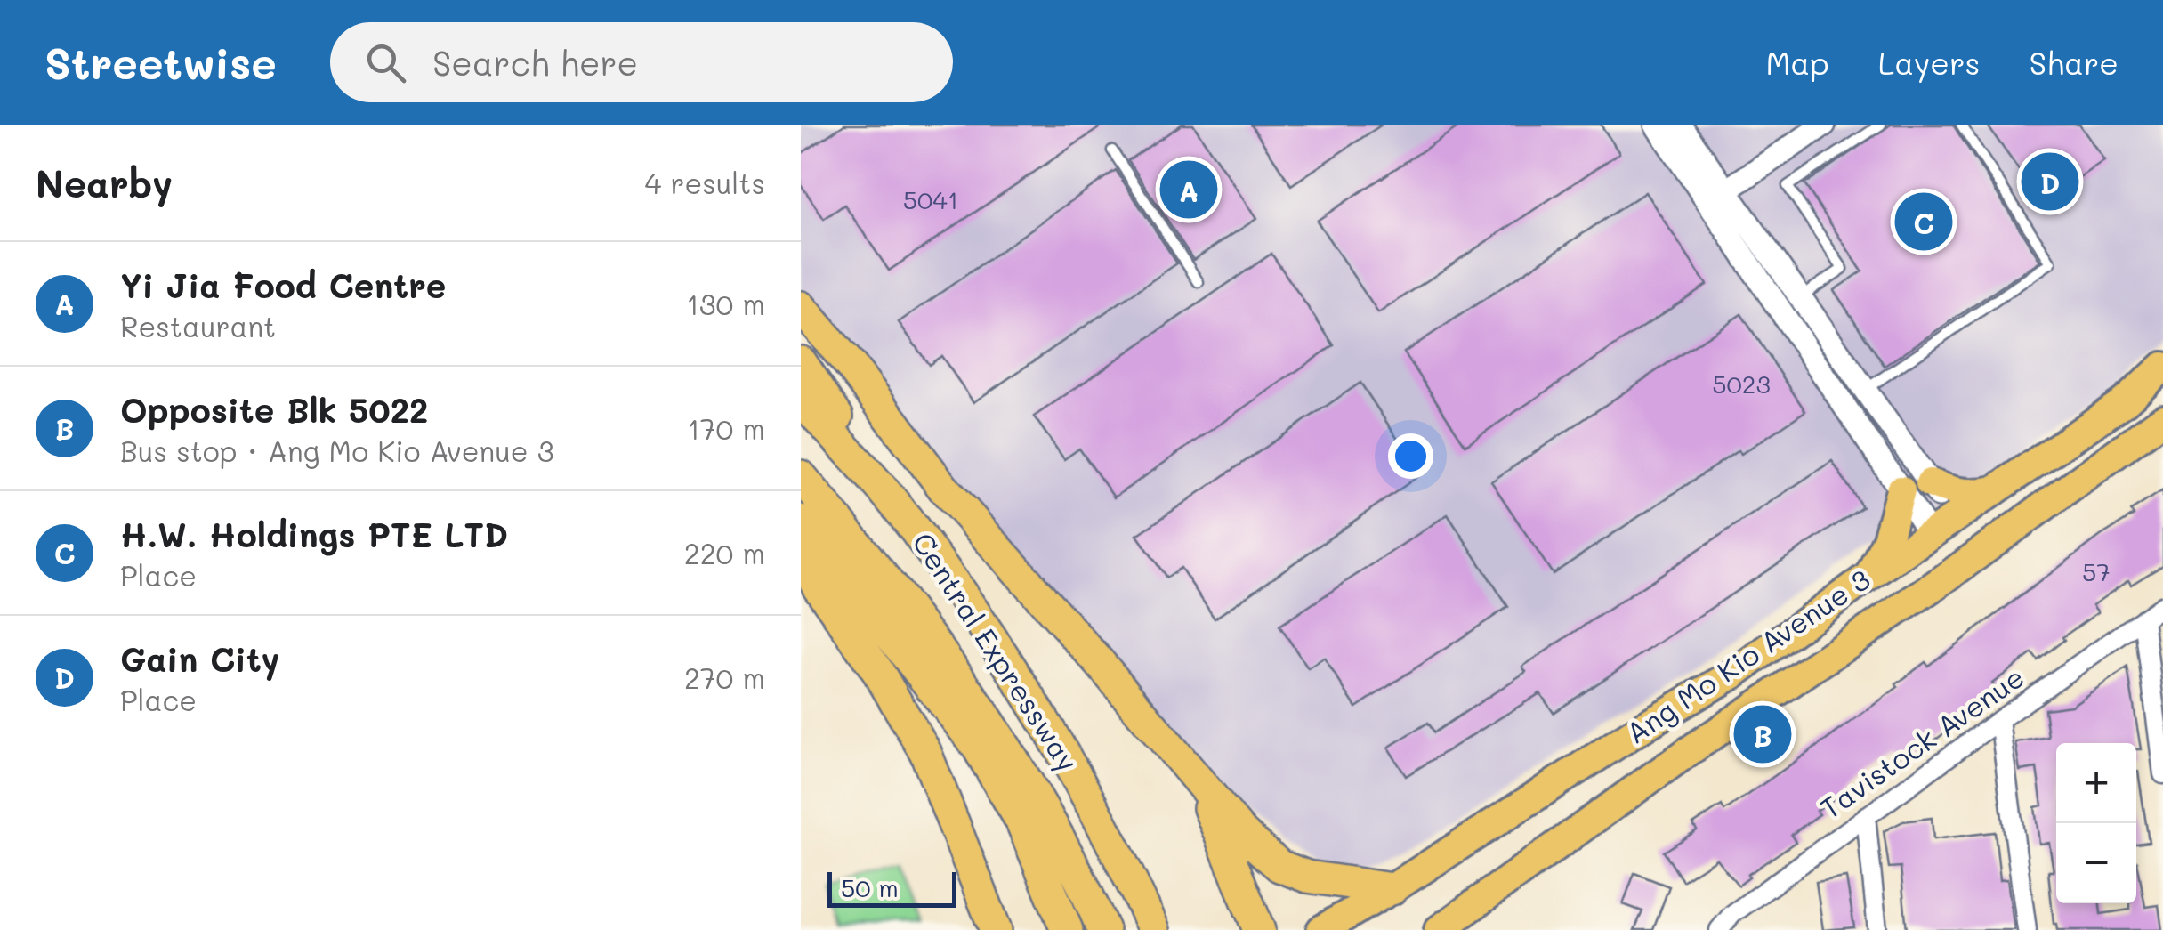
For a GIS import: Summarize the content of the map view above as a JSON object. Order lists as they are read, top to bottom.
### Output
{
  "streets": {
    "highway": ["Central Expressway", "Ang Mo Kio Avenue 3"],
    "street": ["Tavistock Avenue"]
  },
  "house_numbers": ["5041", "5023", "57"],
  "scale_bar": "50 m",
  "page": {
    "header": "Streetwise",
    "search": "Search here",
    "nav": ["Map", "Layers", "Share"],
    "heading": ["Nearby", "4 results"],
    "pins": [
      "D",
      "A",
      "C",
      "B"
    ],
    "list": [
      {
        "mark": "A",
        "name": "Yi Jia Food Centre",
        "note": "Restaurant",
        "value": "130 m"
      },
      {
        "mark": "B",
        "name": "Opposite Blk 5022",
        "note": "Bus stop · Ang Mo Kio Avenue 3",
        "value": "170 m"
      },
      {
        "mark": "C",
        "name": "H.W. Holdings PTE LTD",
        "note": "Place",
        "value": "220 m"
      },
      {
        "mark": "D",
        "name": "Gain City",
        "note": "Place",
        "value": "270 m"
      }
    ],
    "map_buttons": ["+", "−"],
    "scale": "50 m"
  }
}
